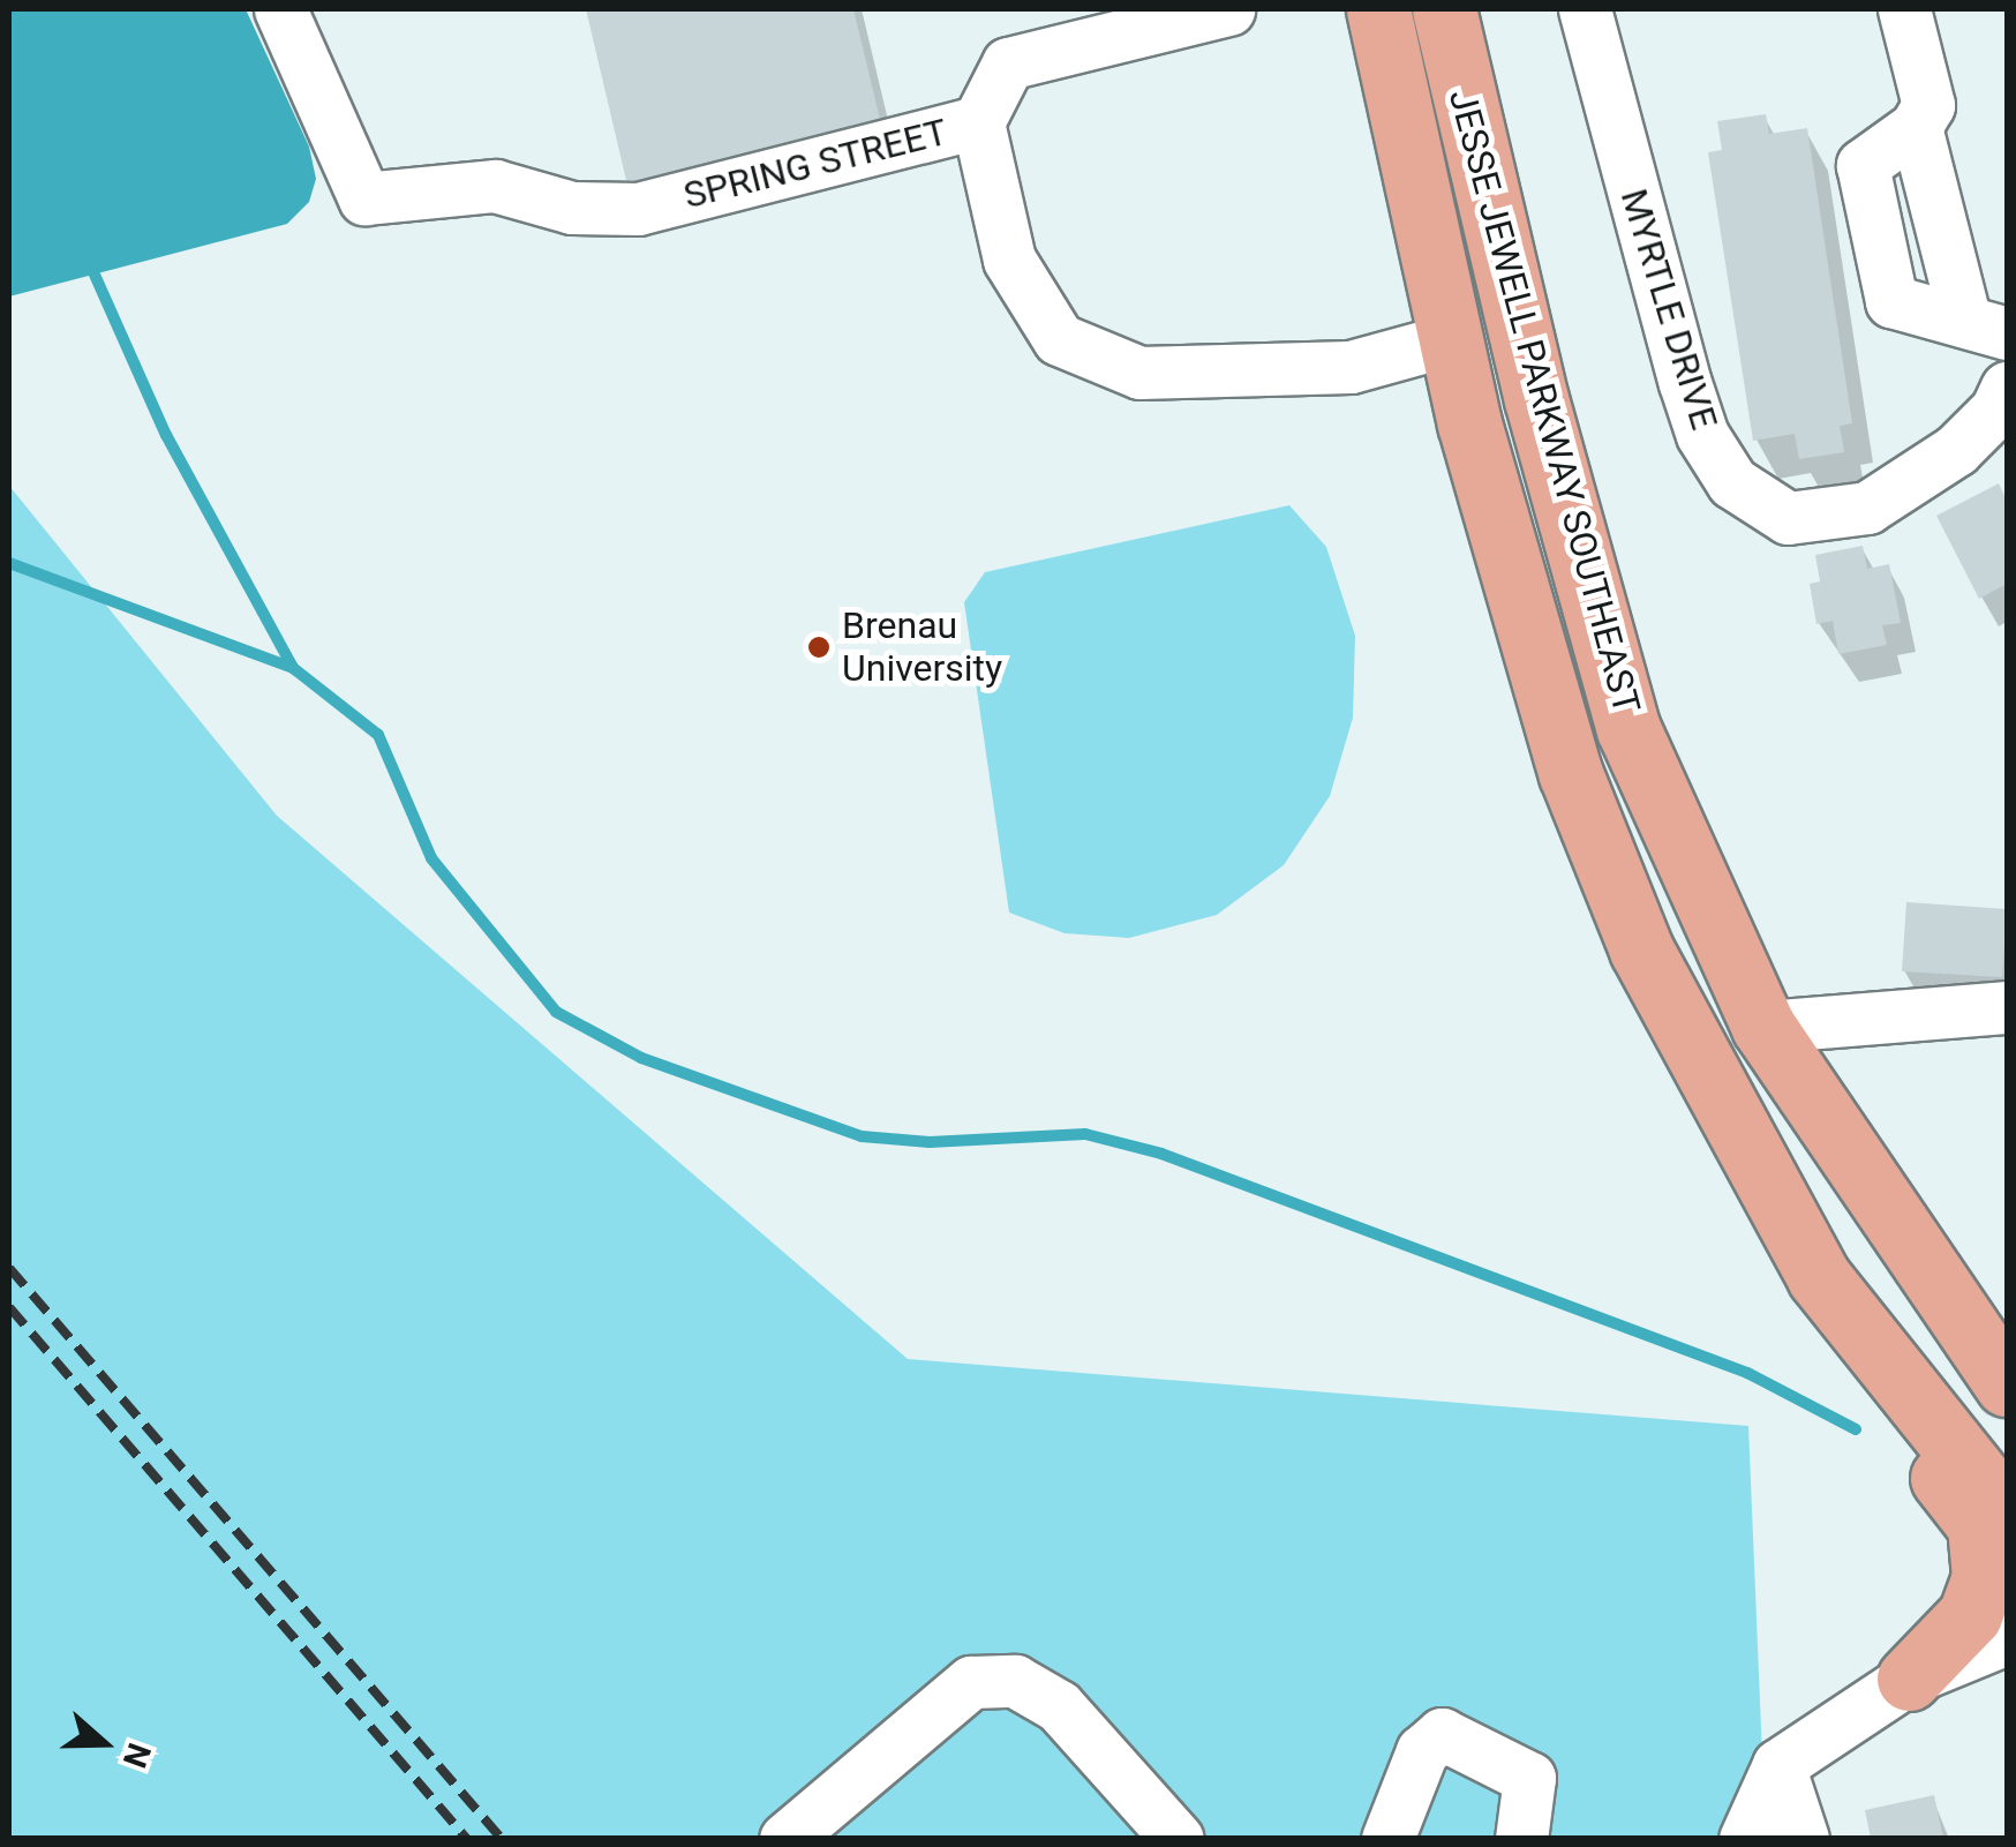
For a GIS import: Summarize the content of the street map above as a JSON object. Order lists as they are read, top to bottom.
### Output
{
  "streets": {
    "main road": ["JESSE JEWELL PARKWAY SOUTHEAST"],
    "street": ["SPRING STREET", "MYRTLE DRIVE"]
  },
  "places": ["Brenau University"],
  "north": "right"
}
